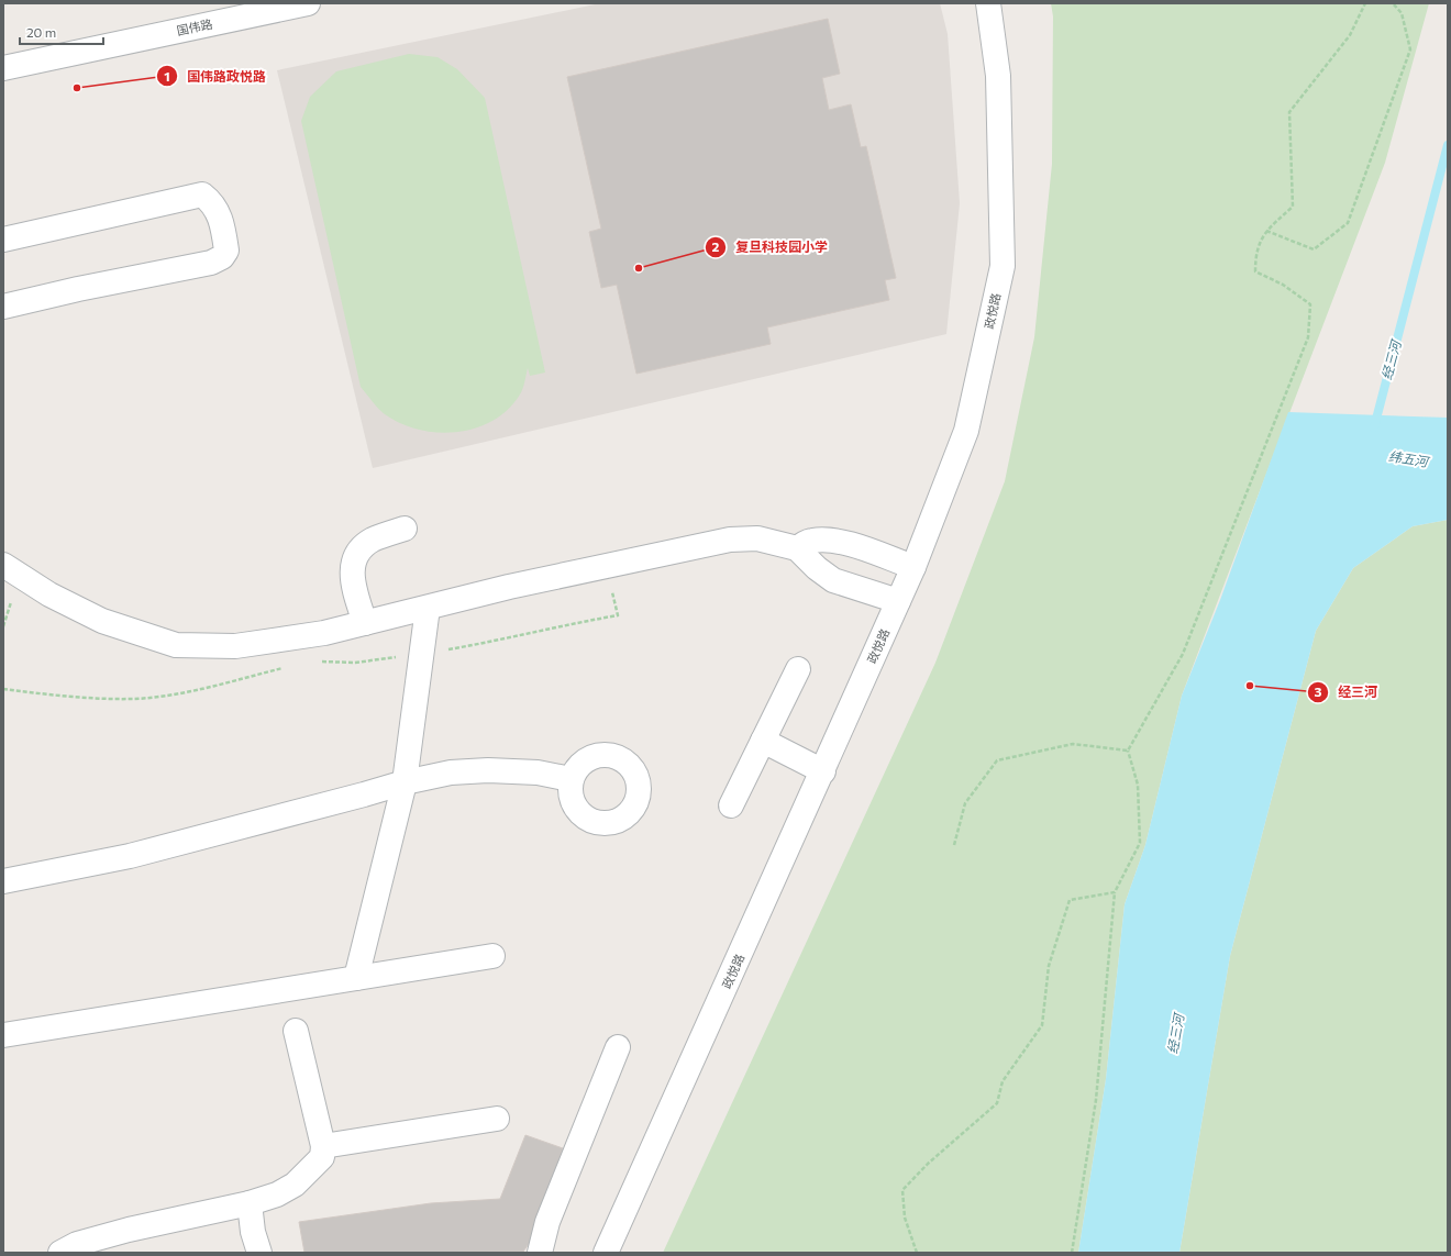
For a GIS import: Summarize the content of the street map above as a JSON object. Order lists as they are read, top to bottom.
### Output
{
  "streets": {
    "street": ["国伟路", "政悦路"]
  },
  "water": ["经三河", "纬五河"],
  "places": ["国伟路政悦路", "复旦科技园小学", "经三河"],
  "scale_bar": "20 m"
}
